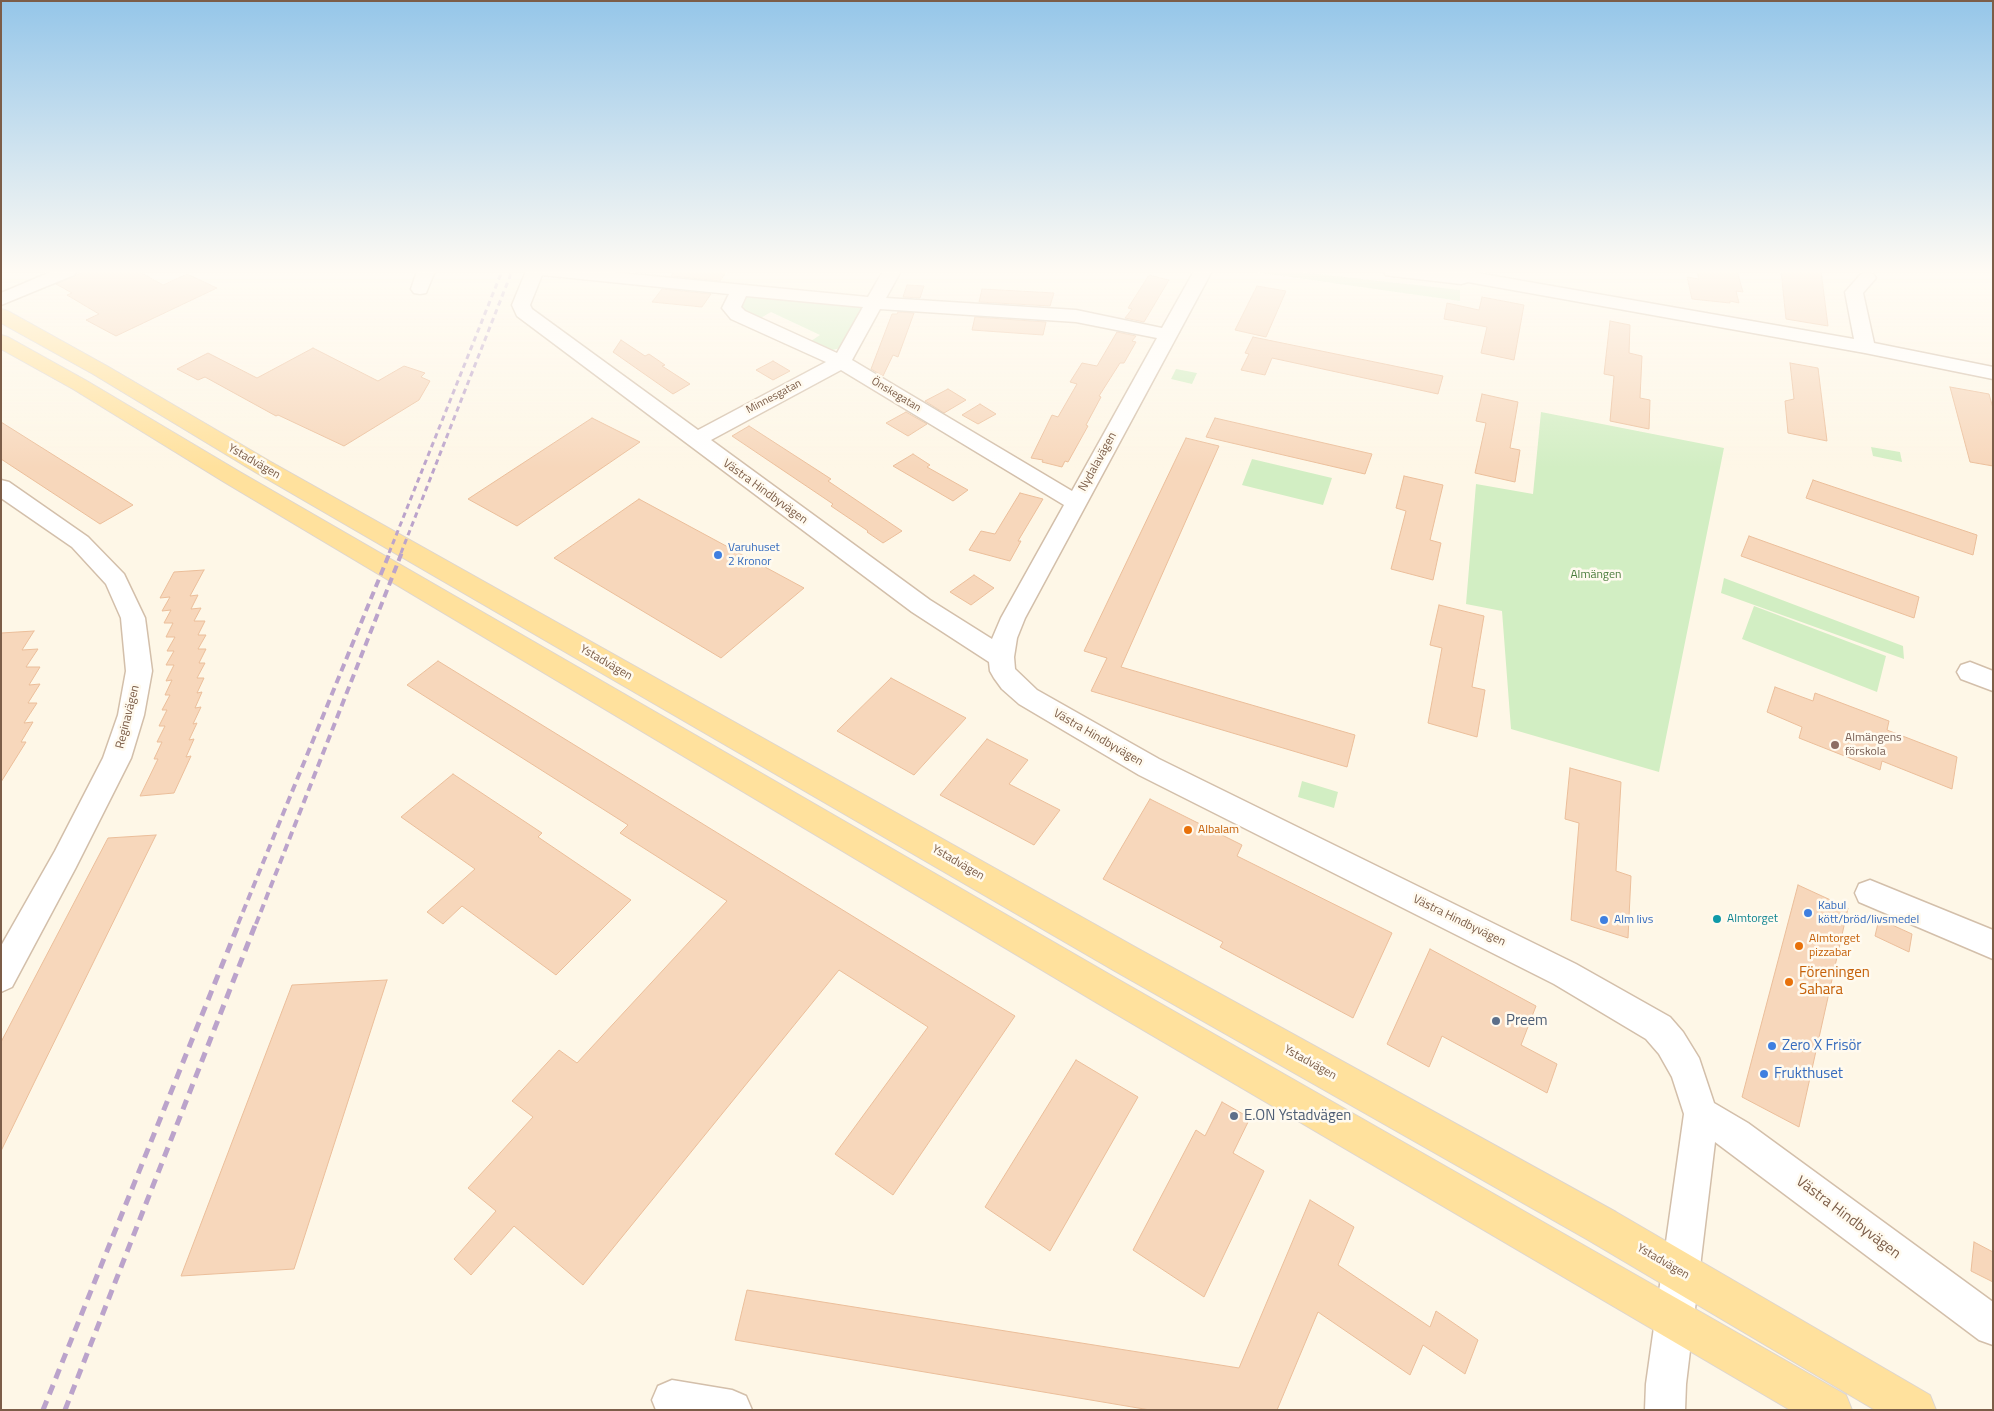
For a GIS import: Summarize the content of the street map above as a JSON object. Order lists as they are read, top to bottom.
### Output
{
  "streets": {
    "main road": ["Ystadvägen"],
    "street": [
      "Önskegatan",
      "Minnesgatan",
      "Nydalavägen",
      "Västra Hindbyvägen",
      "Reginavägen"
    ]
  },
  "crossings": [
    ["Önskegatan", "Minnesgatan"],
    ["Önskegatan", "Nydalavägen"],
    ["Minnesgatan", "Västra Hindbyvägen"],
    ["Ystadvägen", "Västra Hindbyvägen"],
    ["Nydalavägen", "Västra Hindbyvägen"]
  ],
  "parks": ["Almängen"],
  "places": [
    "Varuhuset 2 Kronor",
    "Almängens förskola",
    "Albalam",
    "Kabul kött/bröd/livsmedel",
    "Almtorget",
    "Alm livs",
    "Almtorget pizzabar",
    "Föreningen Sahara",
    "Preem",
    "Zero X Frisör",
    "Frukthuset",
    "E.ON Ystadvägen"
  ]
}
